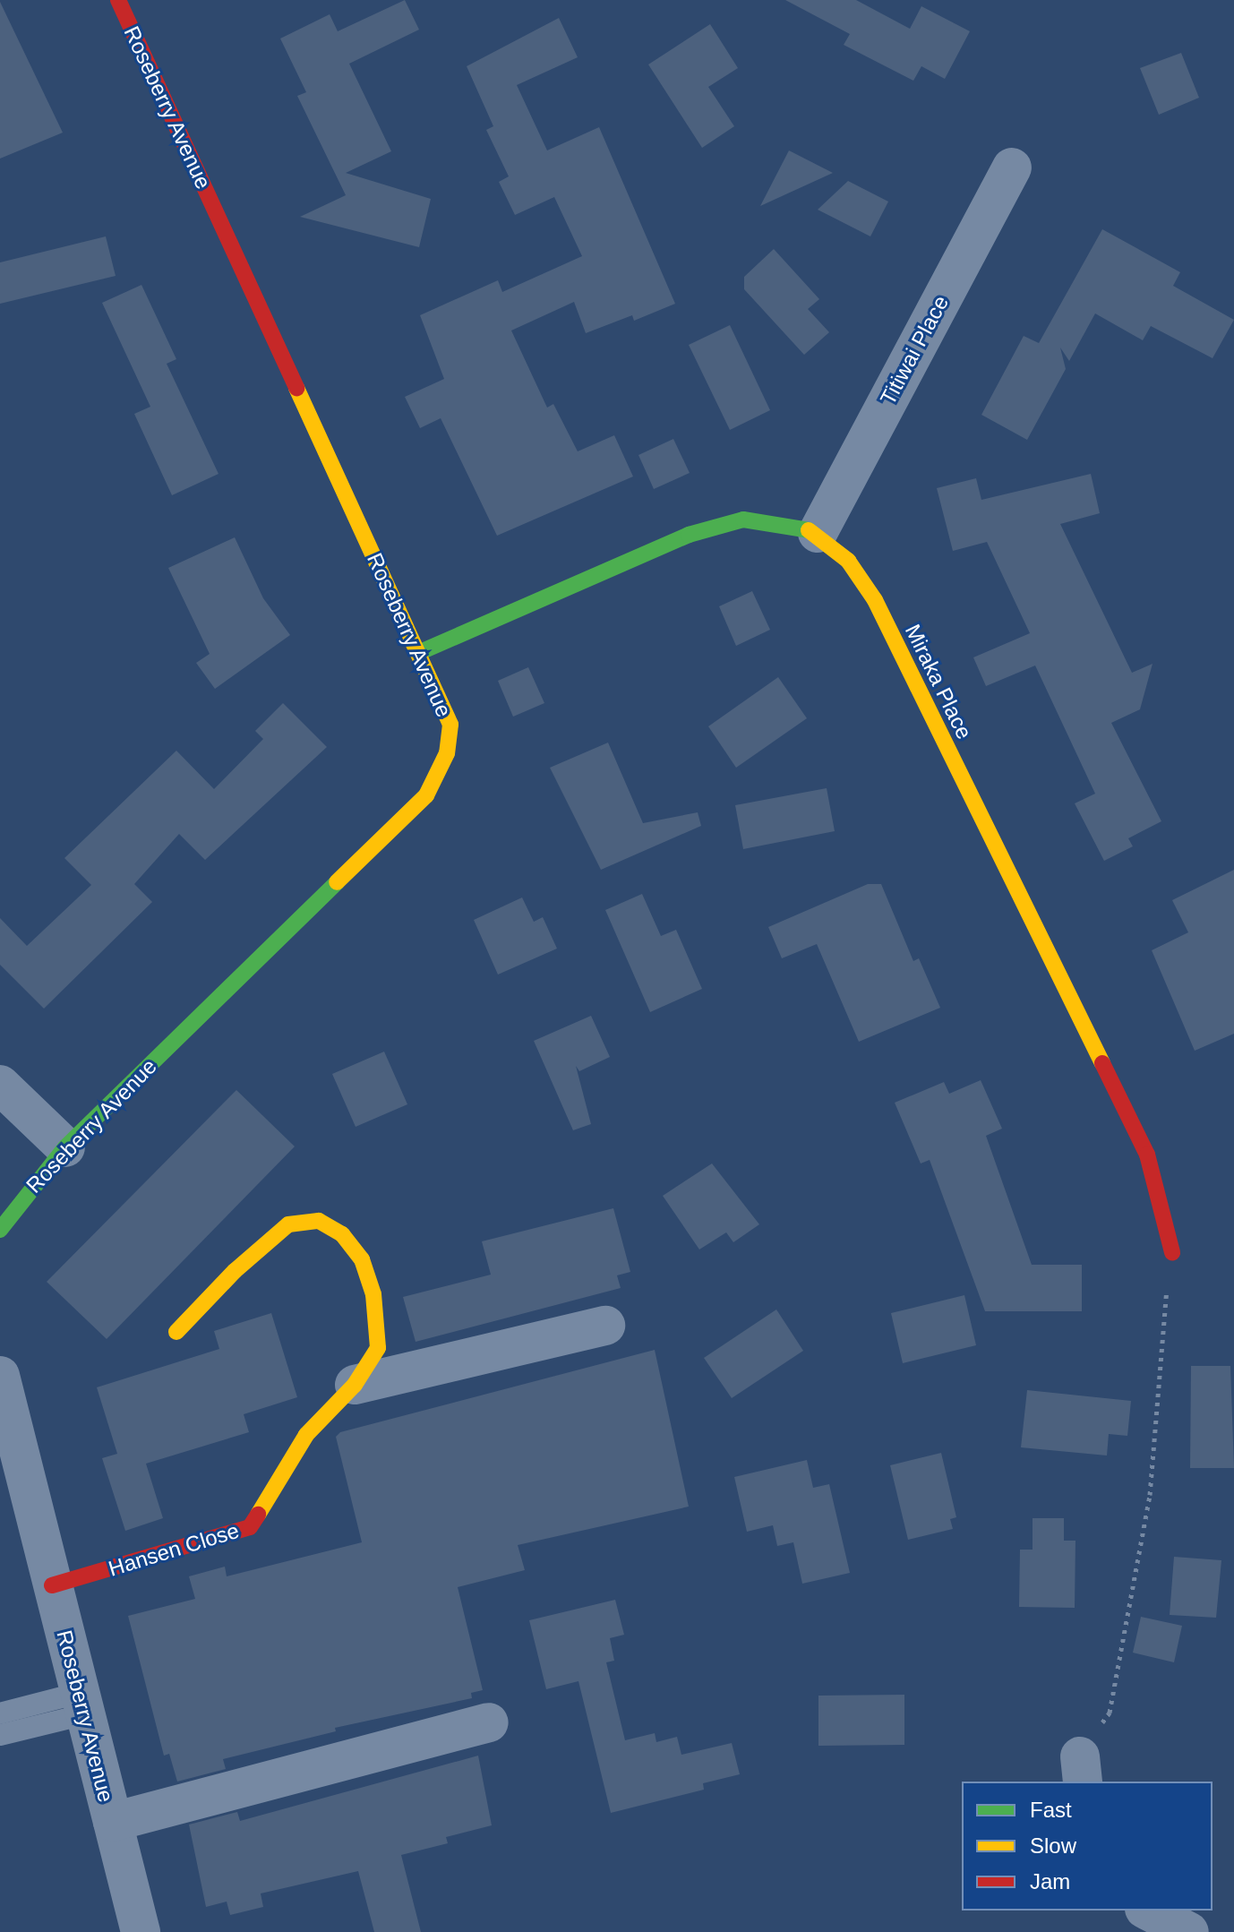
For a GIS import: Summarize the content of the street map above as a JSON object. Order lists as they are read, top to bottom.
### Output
{
  "streets": {
    "street": [
      "Roseberry Avenue",
      "Titiwai Place",
      "Miraka Place",
      "Hansen Close"
    ]
  },
  "crossings": [
    ["Roseberry Avenue", "Miraka Place"],
    ["Roseberry Avenue", "Hansen Close"],
    ["Titiwai Place", "Miraka Place"]
  ],
  "legend": ["Fast", "Slow", "Jam"]
}
